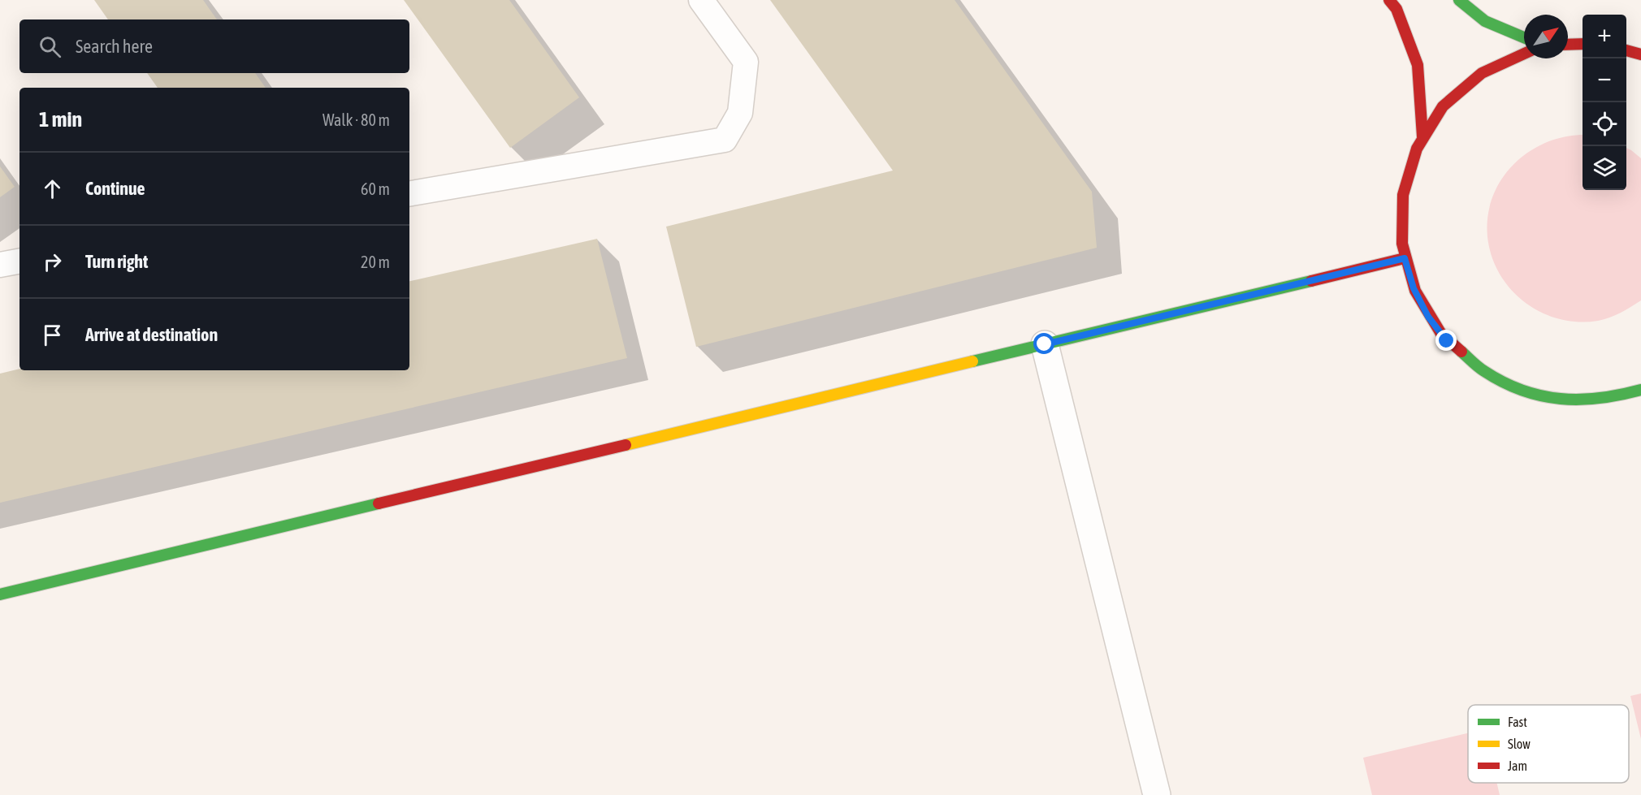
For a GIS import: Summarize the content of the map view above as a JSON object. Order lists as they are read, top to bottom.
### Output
{
  "legend": ["Fast", "Slow", "Jam"],
  "north": "top right",
  "page": {
    "map_buttons": ["+", "−"],
    "search": "Search here",
    "heading": ["1 min", "Walk · 80 m"],
    "list": [
      ["Continue", "60 m"],
      ["Turn right", "20 m"],
      "Arrive at destination"
    ]
  }
}
